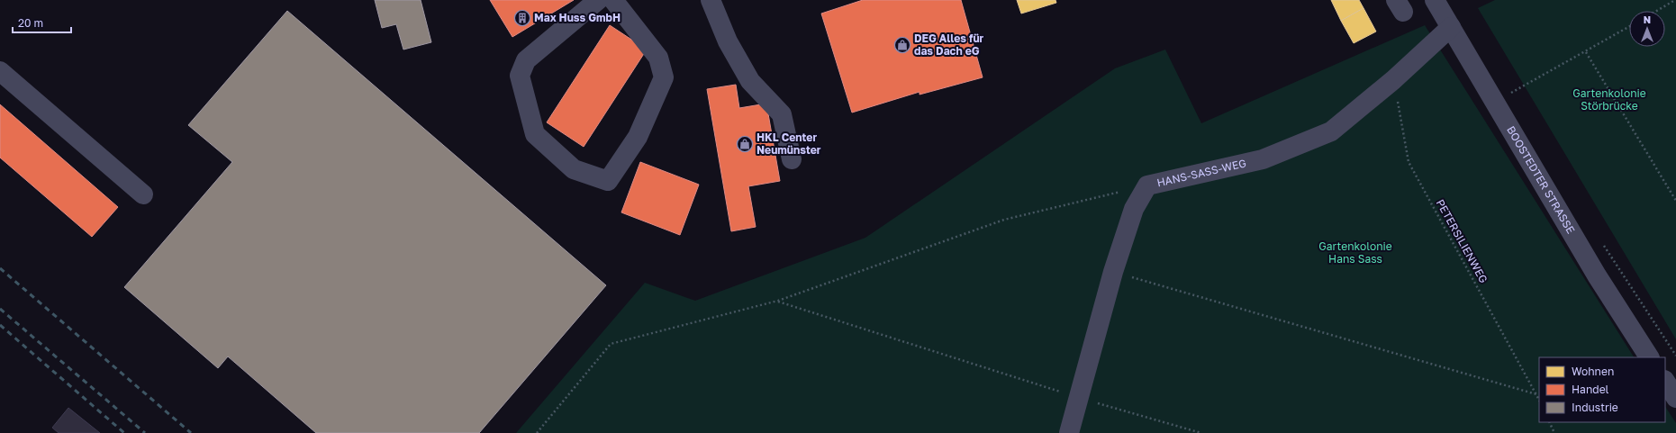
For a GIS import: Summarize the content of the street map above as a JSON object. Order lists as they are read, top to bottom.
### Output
{
  "streets": {
    "street": ["HANS-SASS-WEG", "BOOSTEDTER STRASSE"],
    "path": ["PETERSILIENWEG"]
  },
  "crossings": [
    ["HANS-SASS-WEG", "BOOSTEDTER STRASSE"],
    ["HANS-SASS-WEG", "PETERSILIENWEG"]
  ],
  "parks": ["Gartenkolonie Störbrücke", "Gartenkolonie Hans Sass"],
  "places": {
    "building": ["Max Huss GmbH"],
    "shop": ["DEG Alles für das Dach eG", "HKL Center Neumünster"]
  },
  "legend": ["Wohnen", "Handel", "Industrie"],
  "scale_bar": "20 m",
  "north": "top"
}
